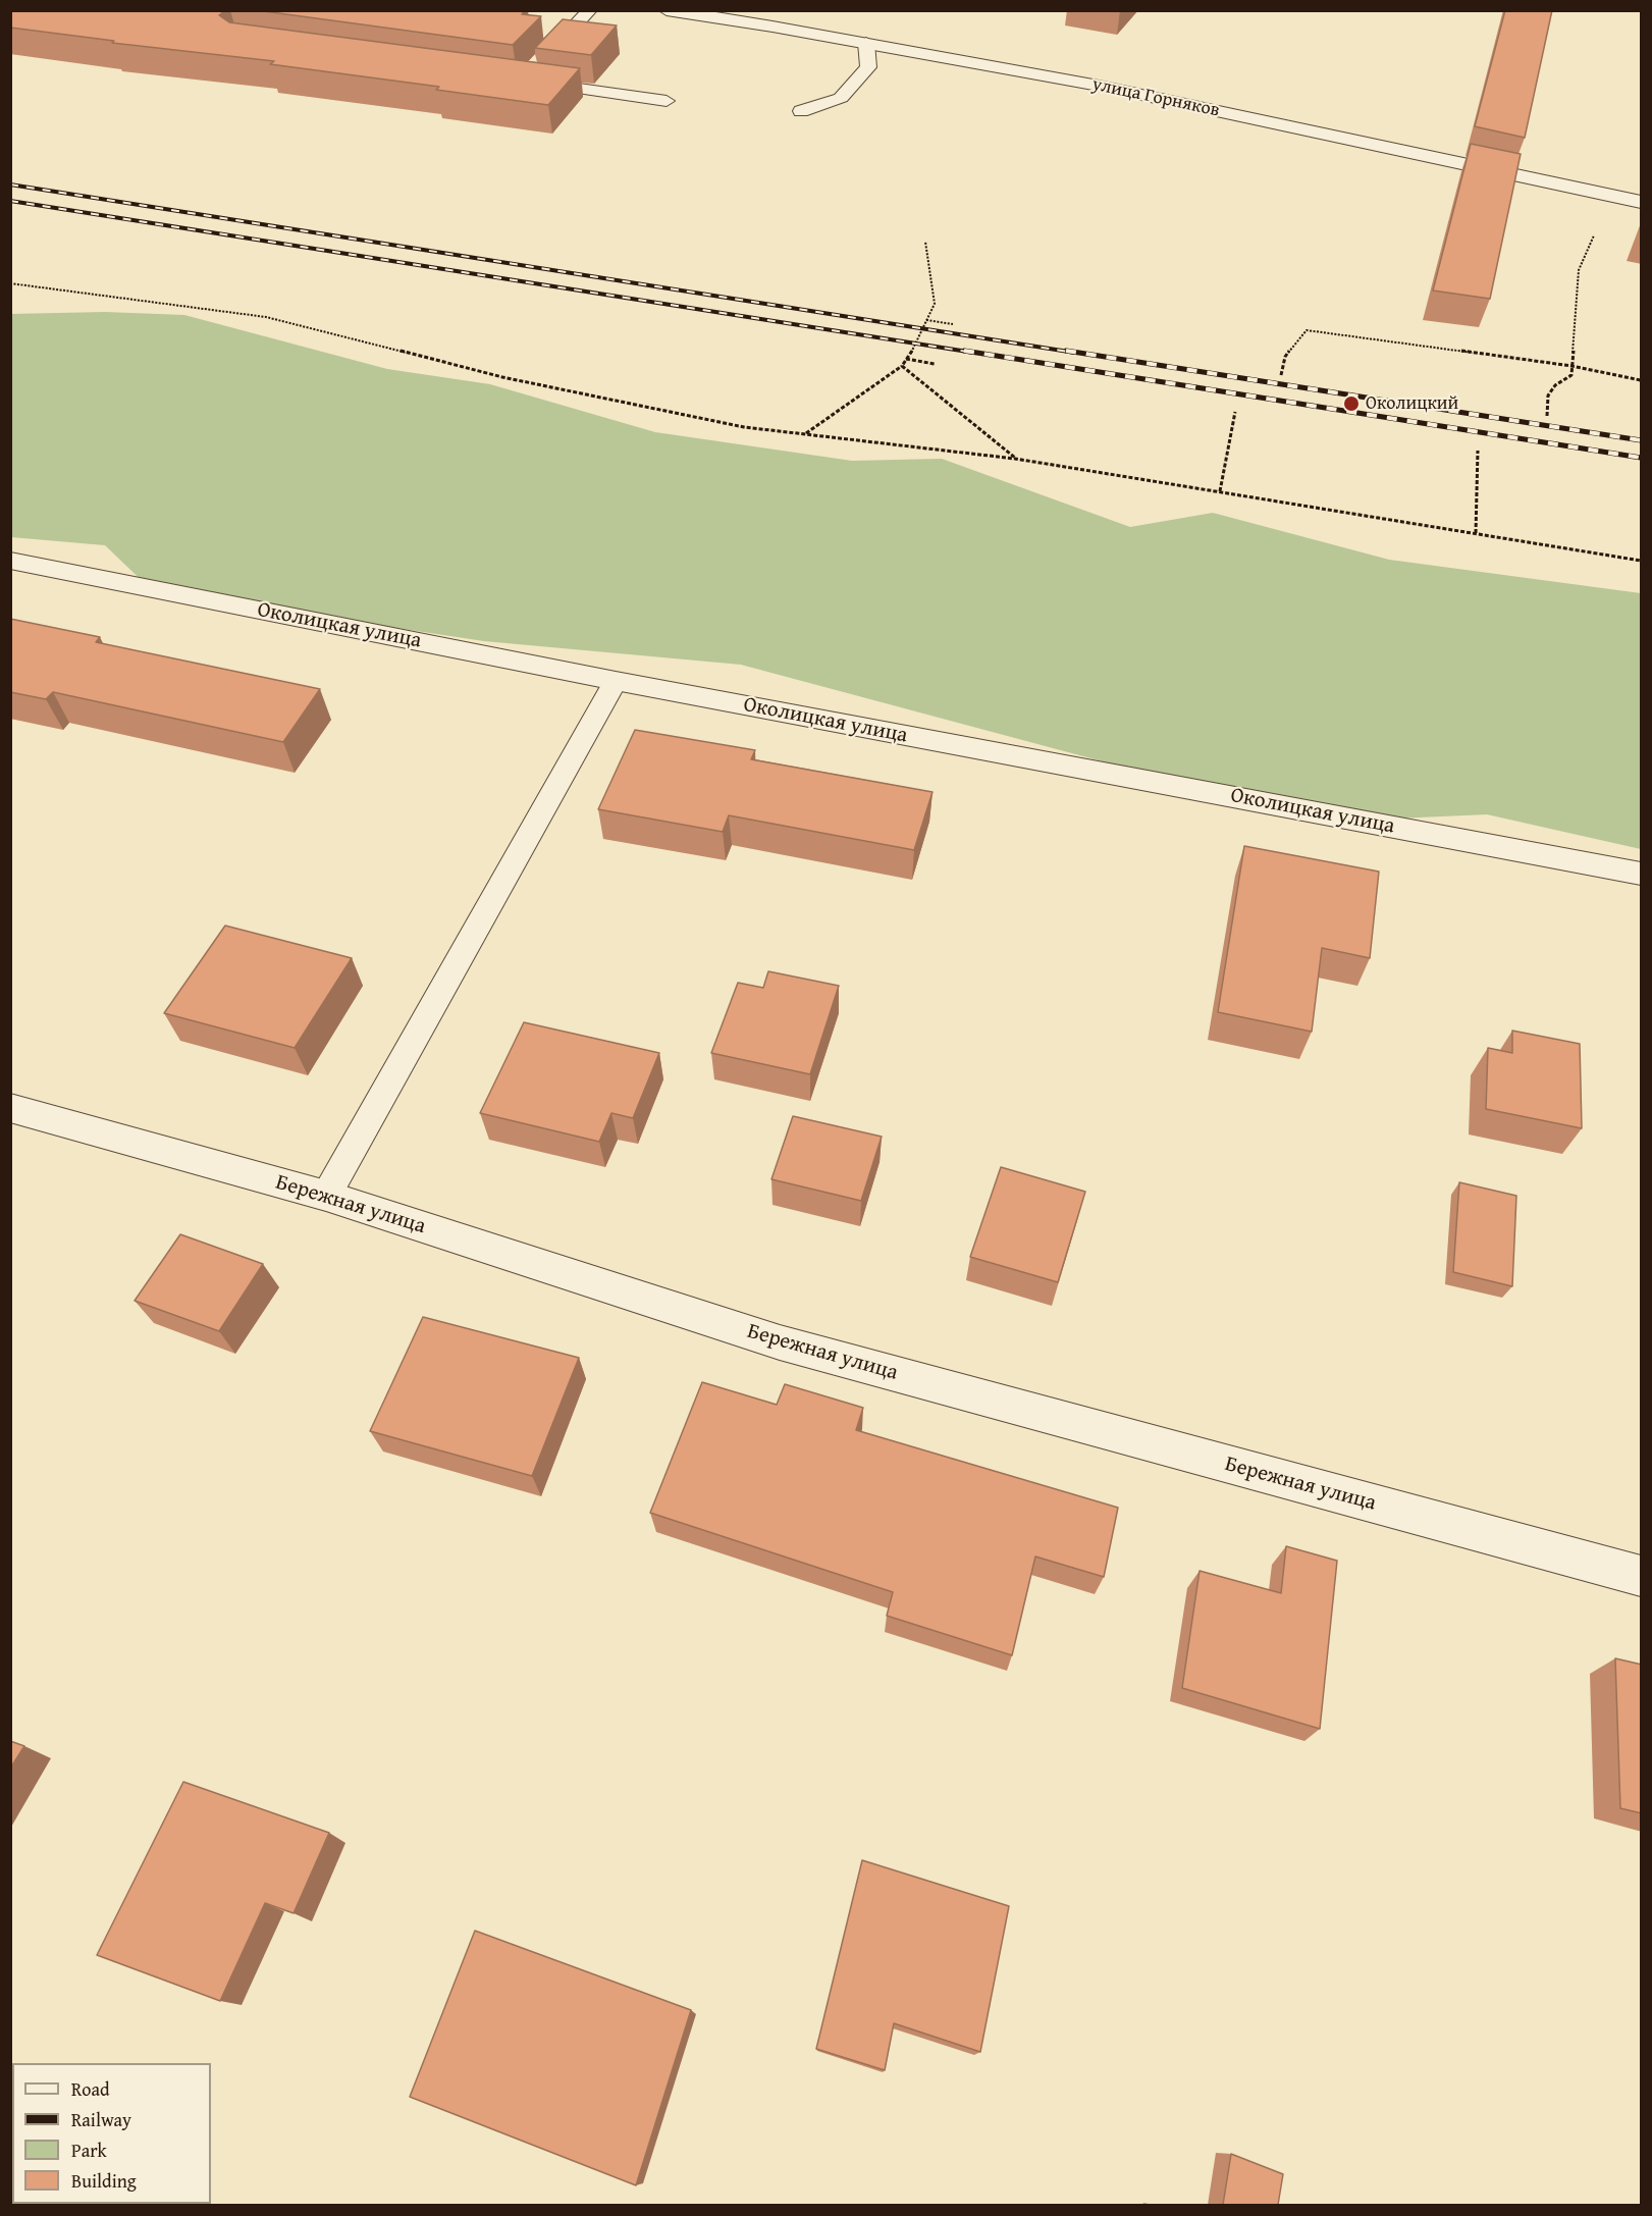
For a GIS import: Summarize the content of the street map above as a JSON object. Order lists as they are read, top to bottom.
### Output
{
  "streets": {
    "street": ["улица Горняков", "Околицкая улица", "Бережная улица"]
  },
  "places": ["Околицкий"],
  "legend": [
    "Road",
    "Railway",
    "Park",
    "Building"
  ]
}
